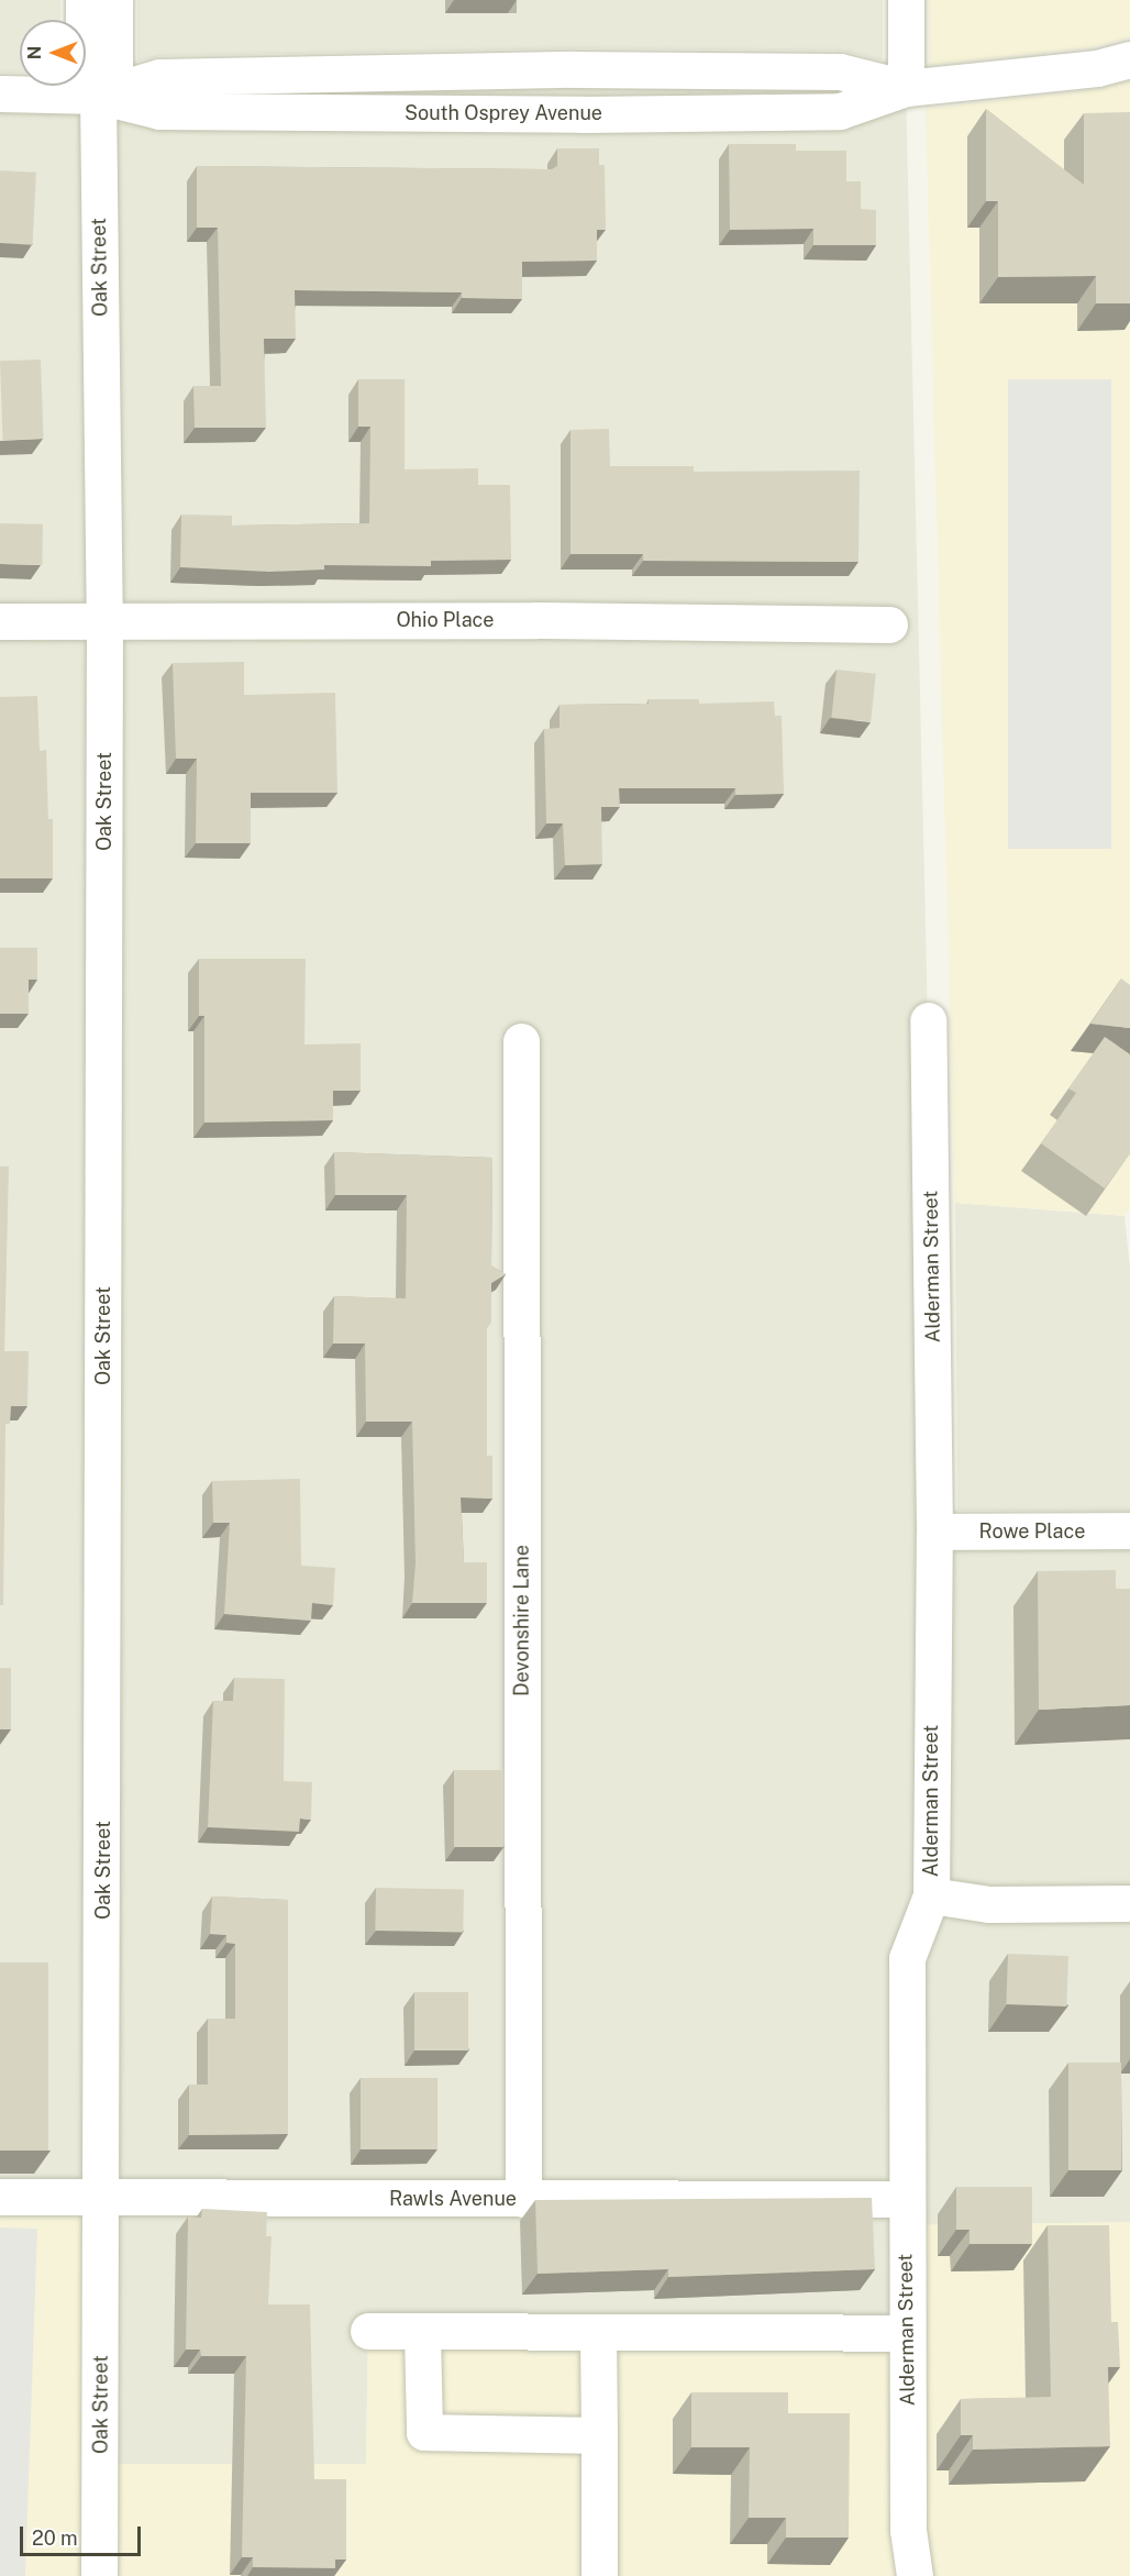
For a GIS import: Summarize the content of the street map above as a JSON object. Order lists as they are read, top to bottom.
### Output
{
  "streets": {
    "street": [
      "South Osprey Avenue",
      "Oak Street",
      "Ohio Place",
      "Alderman Street",
      "Rowe Place",
      "Devonshire Lane",
      "Rawls Avenue"
    ]
  },
  "crossings": [
    ["South Osprey Avenue", "Oak Street"],
    ["Oak Street", "Ohio Place"],
    ["Oak Street", "Rawls Avenue"],
    ["Alderman Street", "Rowe Place"],
    ["Alderman Street", "Rawls Avenue"],
    ["Devonshire Lane", "Rawls Avenue"]
  ],
  "scale_bar": "20 m",
  "north": "left"
}
